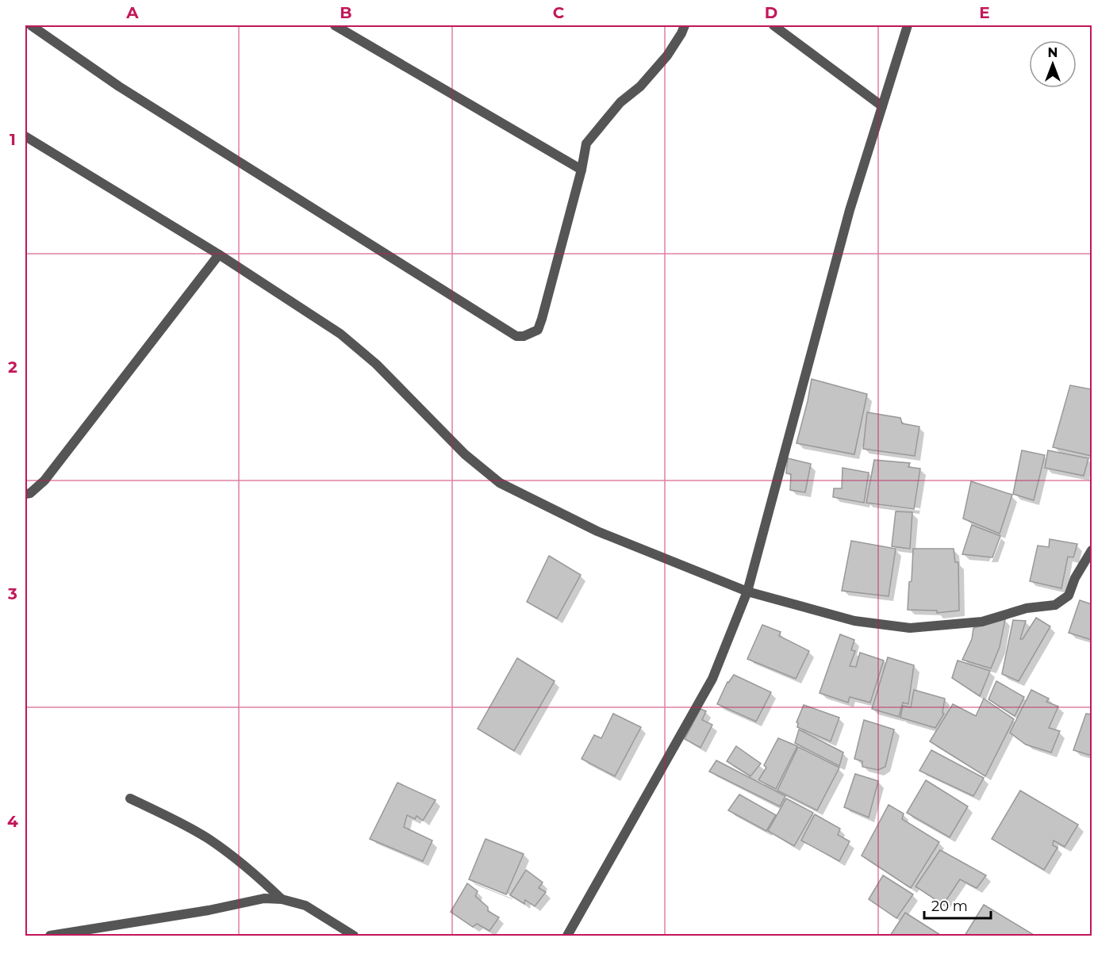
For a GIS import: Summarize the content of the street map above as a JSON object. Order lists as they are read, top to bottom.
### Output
{
  "scale_bar": "20 m",
  "north": "top",
  "grid": {
    "columns": [
      "A",
      "B",
      "C",
      "D",
      "E"
    ],
    "rows": [
      "1",
      "2",
      "3",
      "4"
    ]
  }
}
